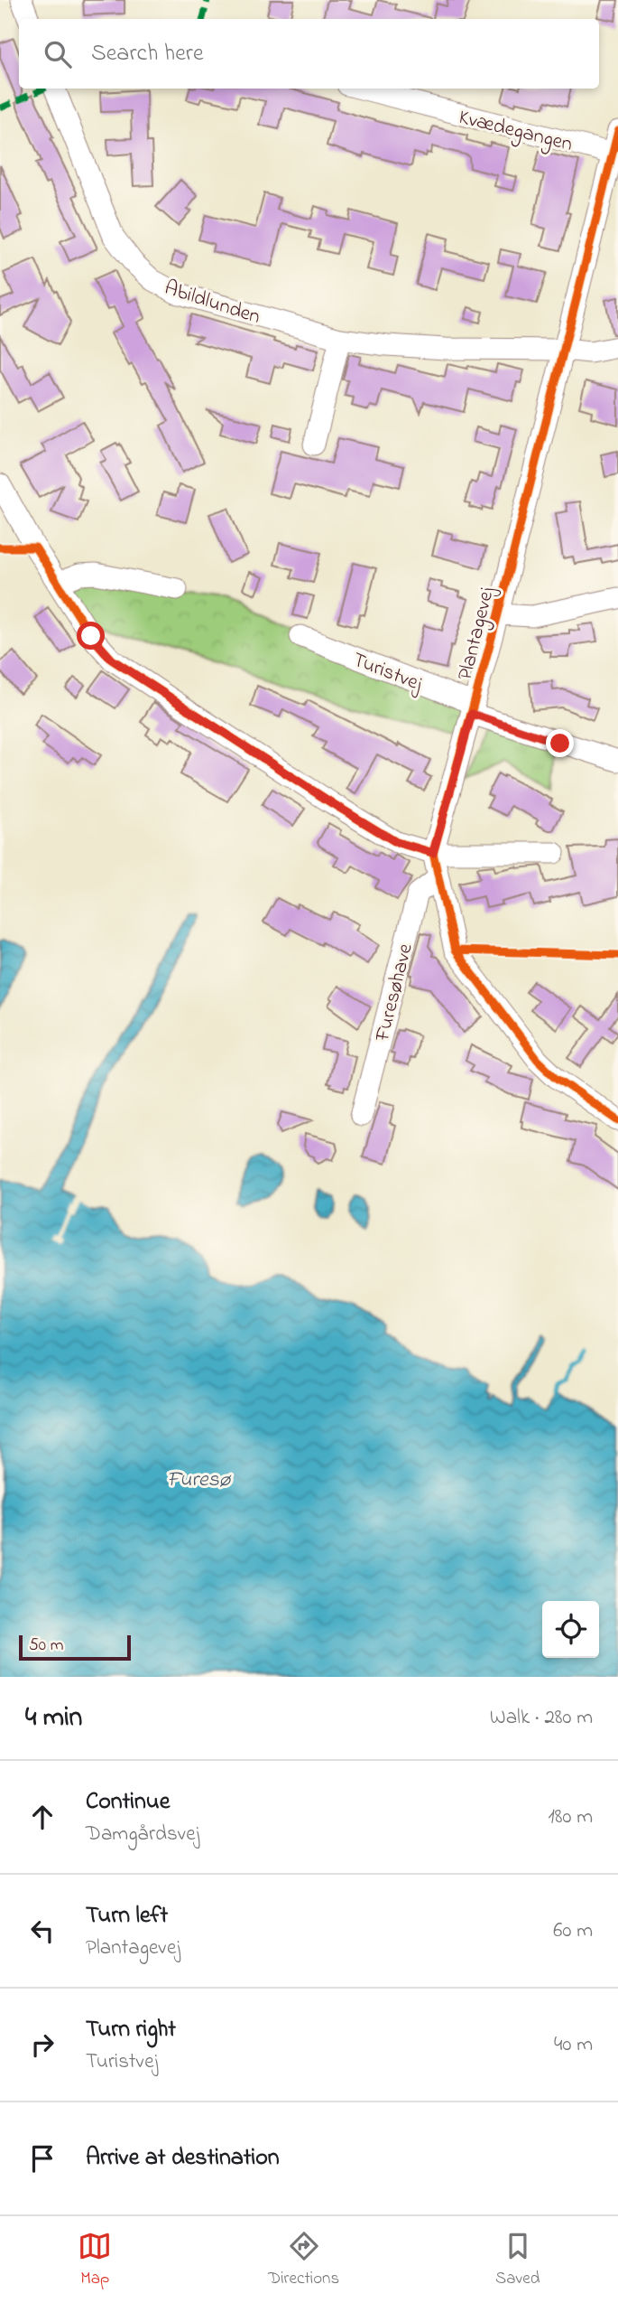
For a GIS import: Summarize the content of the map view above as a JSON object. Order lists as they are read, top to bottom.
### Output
{
  "streets": {
    "street": [
      "Kvædegangen",
      "Abildlunden",
      "Plantagevej",
      "Turistvej",
      "Furesøhave"
    ]
  },
  "crossings": [
    ["Kvædegangen", "Plantagevej"],
    ["Abildlunden", "Plantagevej"],
    ["Plantagevej", "Turistvej"],
    ["Plantagevej", "Furesøhave"]
  ],
  "water": ["Furesø"],
  "scale_bar": "50 m",
  "page": {
    "search": "Search here",
    "scale": "50 m",
    "heading": ["4 min", "Walk · 280 m"],
    "list": [
      ["Continue", "Damgårdsvej", "180 m"],
      ["Turn left", "Plantagevej", "60 m"],
      ["Turn right", "Turistvej", "40 m"],
      "Arrive at destination"
    ],
    "nav": ["Map", "Directions", "Saved"]
  }
}
